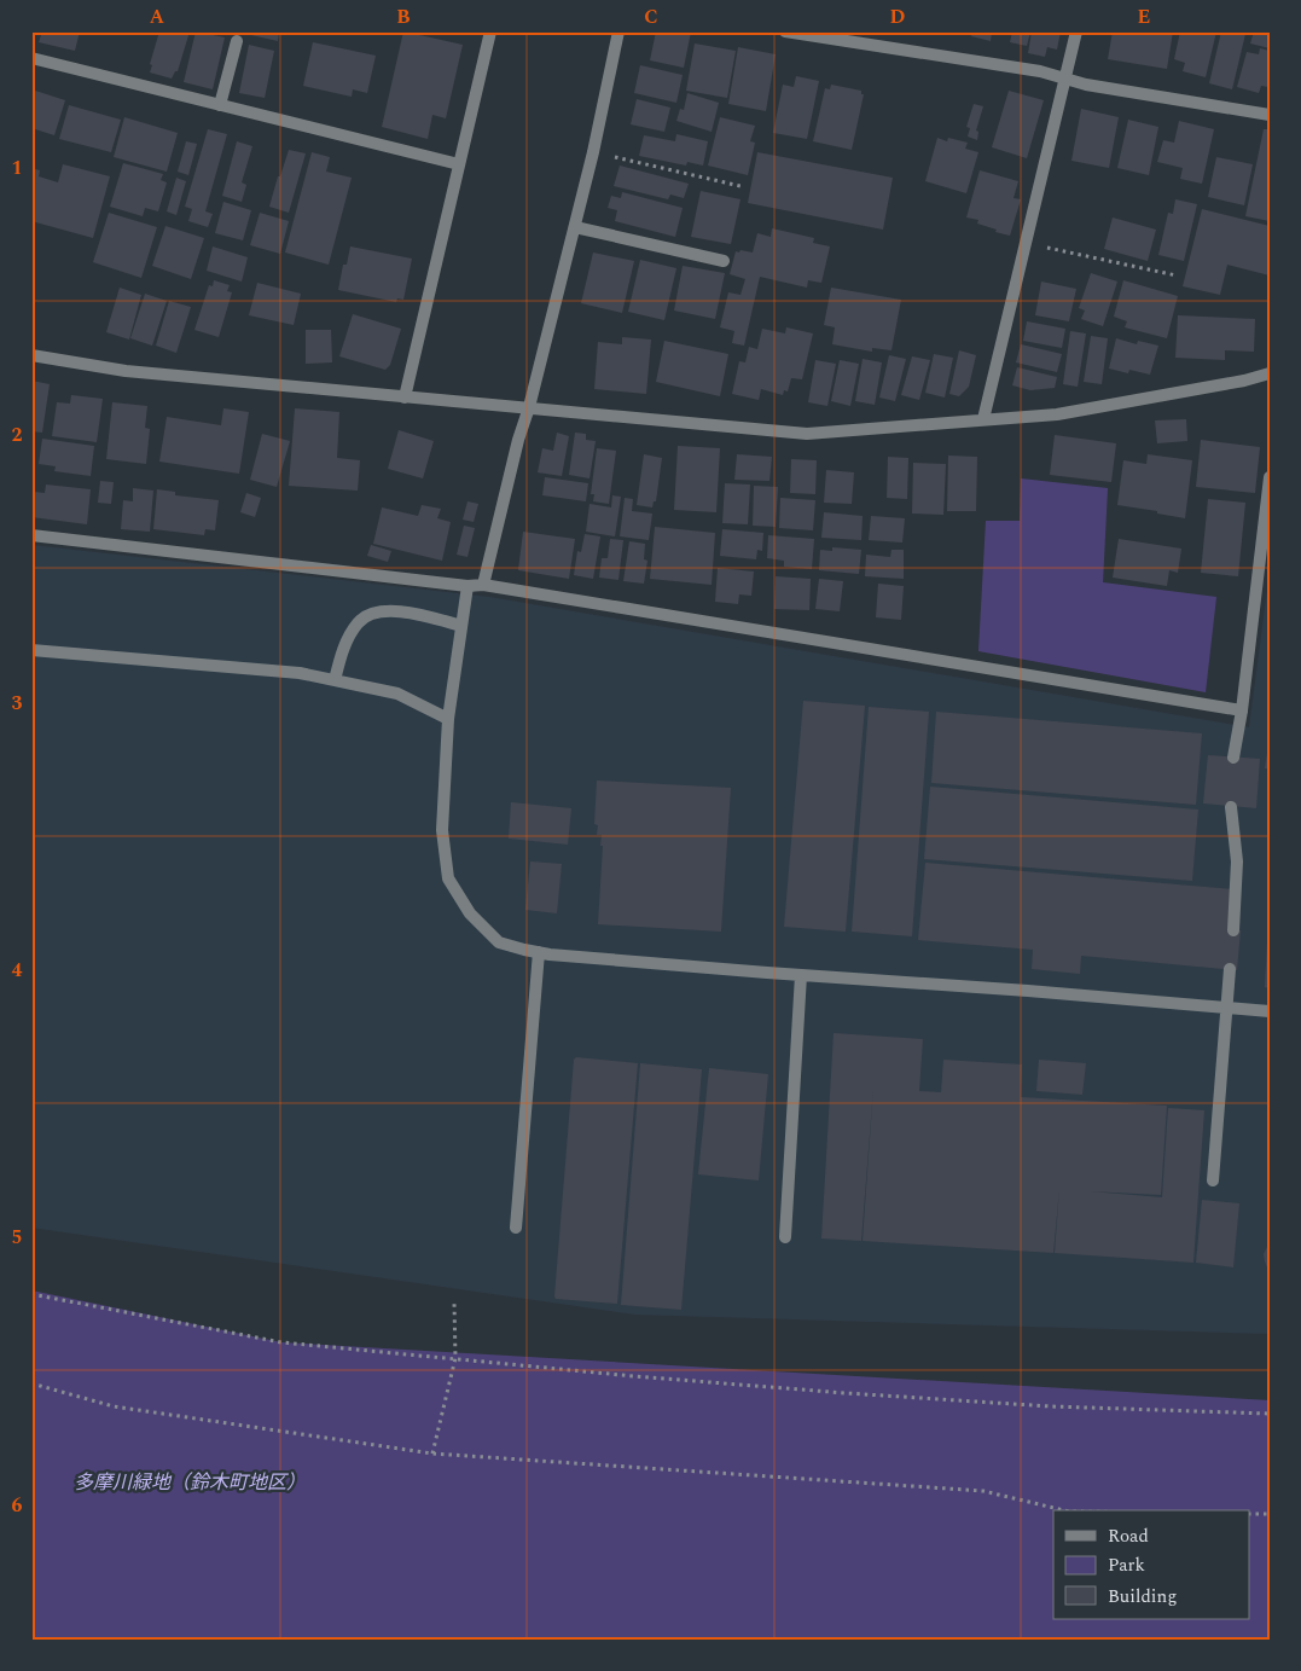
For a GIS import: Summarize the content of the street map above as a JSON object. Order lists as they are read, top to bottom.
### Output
{
  "parks": ["多摩川緑地（鈴木町地区）"],
  "legend": ["Road", "Park", "Building"],
  "grid": {
    "columns": [
      "A",
      "B",
      "C",
      "D",
      "E"
    ],
    "rows": [
      "1",
      "2",
      "3",
      "4",
      "5",
      "6"
    ]
  }
}
